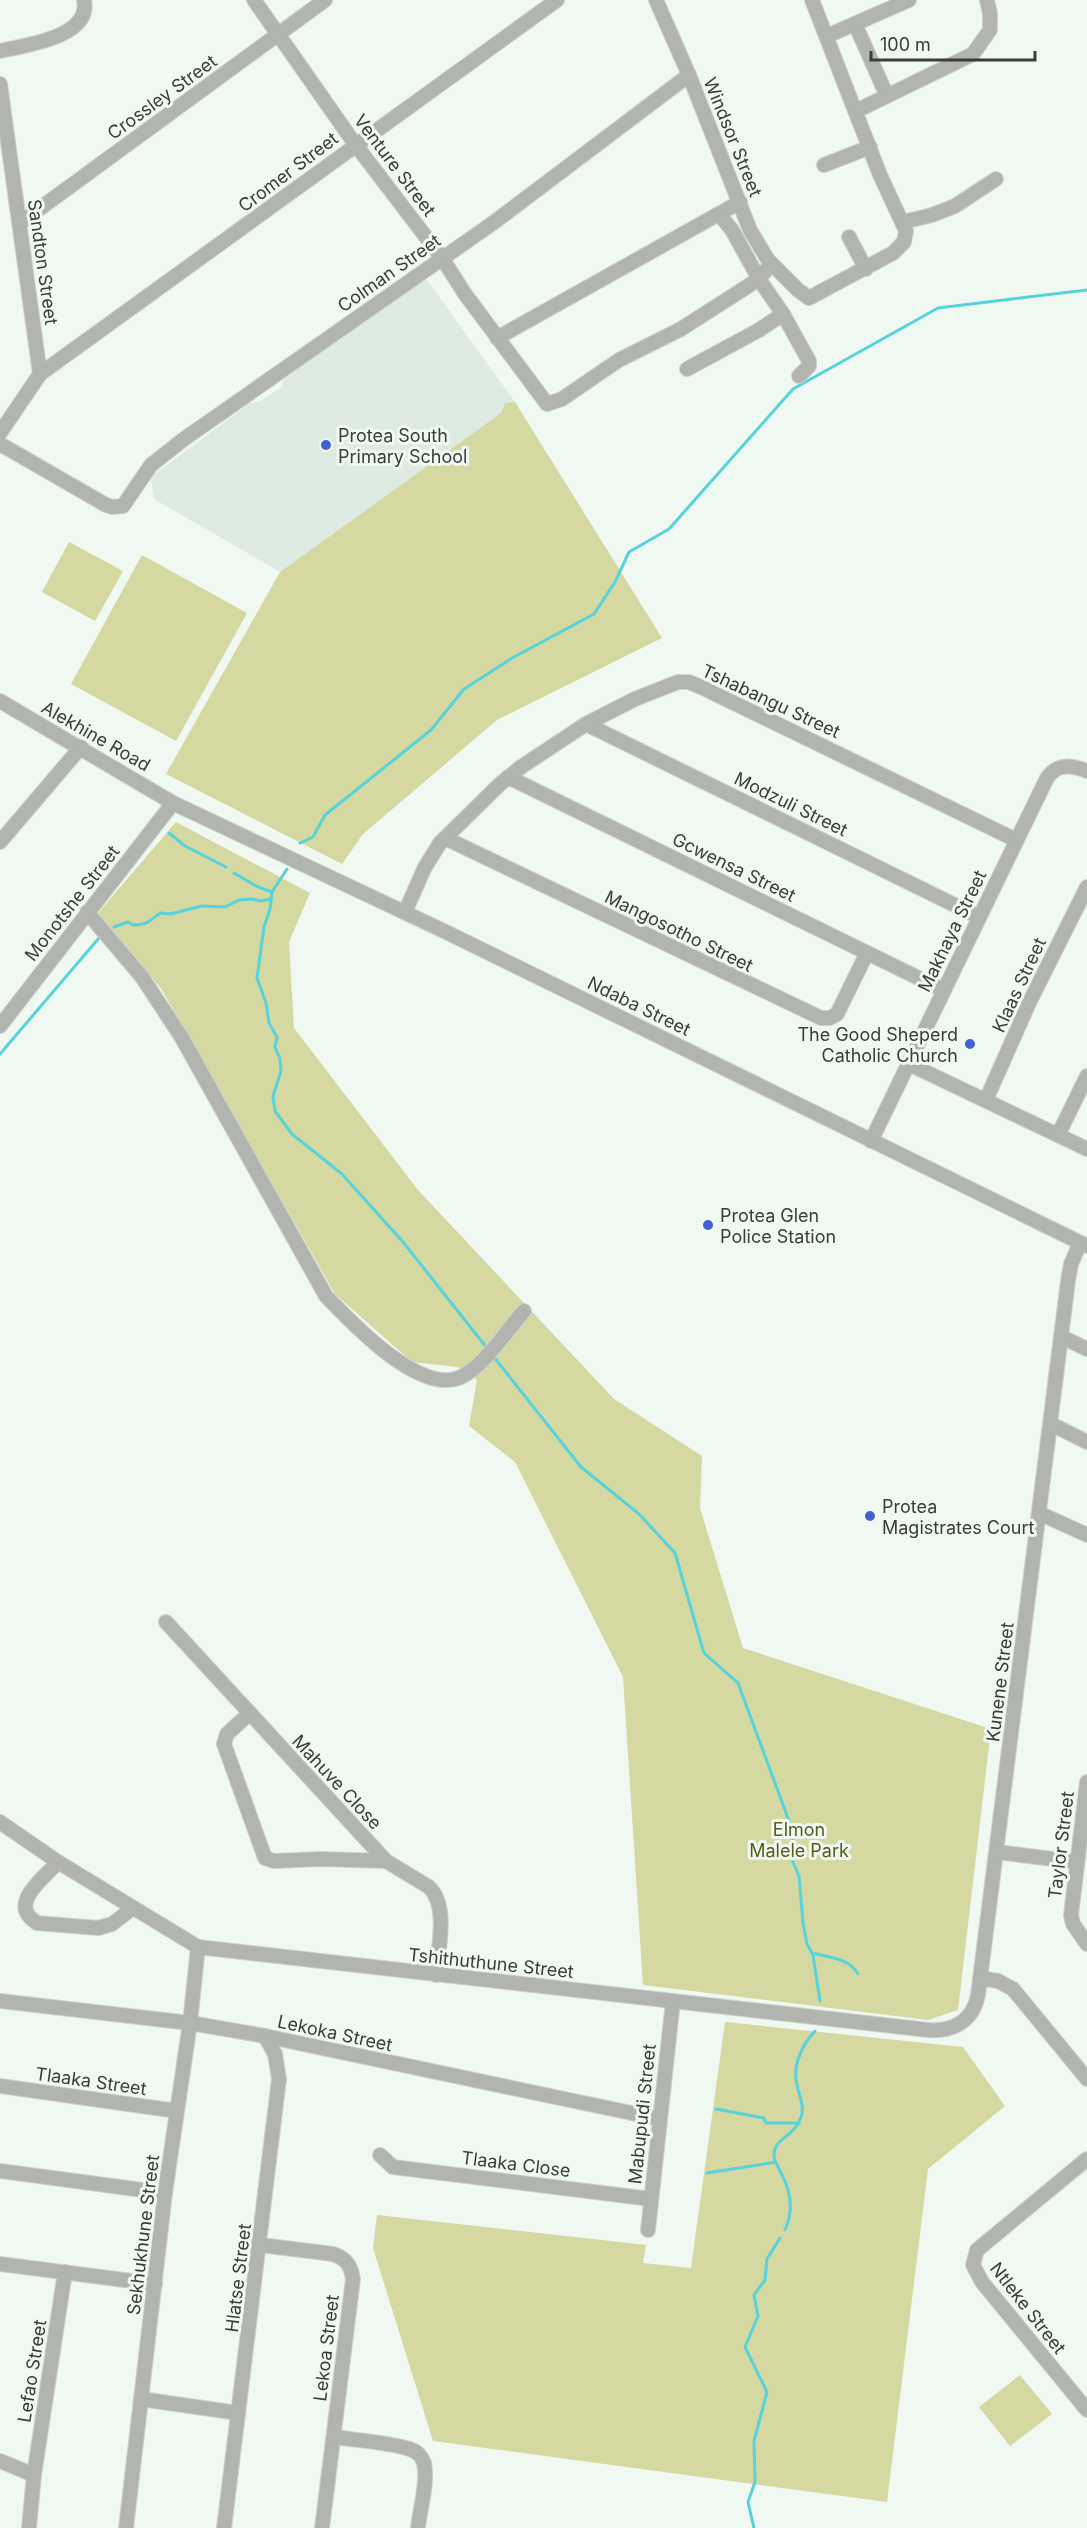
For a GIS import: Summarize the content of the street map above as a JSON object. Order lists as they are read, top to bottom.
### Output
{
  "streets": {
    "street": [
      "Crossley Street",
      "Windsor Street",
      "Venture Street",
      "Cromer Street",
      "Sandton Street",
      "Colman Street",
      "Tshabangu Street",
      "Alekhine Road",
      "Modzuli Street",
      "Gcwensa Street",
      "Monotshe Street",
      "Mangosotho Street",
      "Makhaya Street",
      "Klaas Street",
      "Ndaba Street",
      "Kunene Street",
      "Mahuve Close",
      "Taylor Street",
      "Tshithuthune Street",
      "Lekoka Street",
      "Tlaaka Street",
      "Mabupudi Street",
      "Tlaaka Close",
      "Sekhukhune Street",
      "Hlatse Street",
      "Ntleke Street",
      "Lekoa Street",
      "Lefao Street"
    ]
  },
  "crossings": [
    ["Crossley Street", "Venture Street"],
    ["Crossley Street", "Sandton Street"],
    ["Windsor Street", "Colman Street"],
    ["Venture Street", "Cromer Street"],
    ["Venture Street", "Colman Street"],
    ["Cromer Street", "Sandton Street"],
    ["Tshabangu Street", "Modzuli Street"],
    ["Tshabangu Street", "Gcwensa Street"],
    ["Tshabangu Street", "Mangosotho Street"],
    ["Tshabangu Street", "Makhaya Street"],
    ["Tshabangu Street", "Ndaba Street"],
    ["Alekhine Road", "Monotshe Street"],
    ["Alekhine Road", "Ndaba Street"],
    ["Modzuli Street", "Makhaya Street"],
    ["Gcwensa Street", "Mangosotho Street"],
    ["Gcwensa Street", "Makhaya Street"],
    ["Monotshe Street", "Ndaba Street"],
    ["Makhaya Street", "Ndaba Street"],
    ["Ndaba Street", "Kunene Street"],
    ["Kunene Street", "Tshithuthune Street"],
    ["Mahuve Close", "Tshithuthune Street"],
    ["Tshithuthune Street", "Mabupudi Street"],
    ["Tshithuthune Street", "Sekhukhune Street"],
    ["Lekoka Street", "Mabupudi Street"],
    ["Lekoka Street", "Sekhukhune Street"],
    ["Lekoka Street", "Hlatse Street"],
    ["Tlaaka Street", "Sekhukhune Street"],
    ["Mabupudi Street", "Tlaaka Close"],
    ["Hlatse Street", "Lekoa Street"]
  ],
  "parks": ["Elmon Malele Park"],
  "places": [
    "Protea South Primary School",
    "The Good Sheperd Catholic Church",
    "Protea Glen Police Station",
    "Protea Magistrates Court"
  ],
  "scale_bar": "100 m"
}
